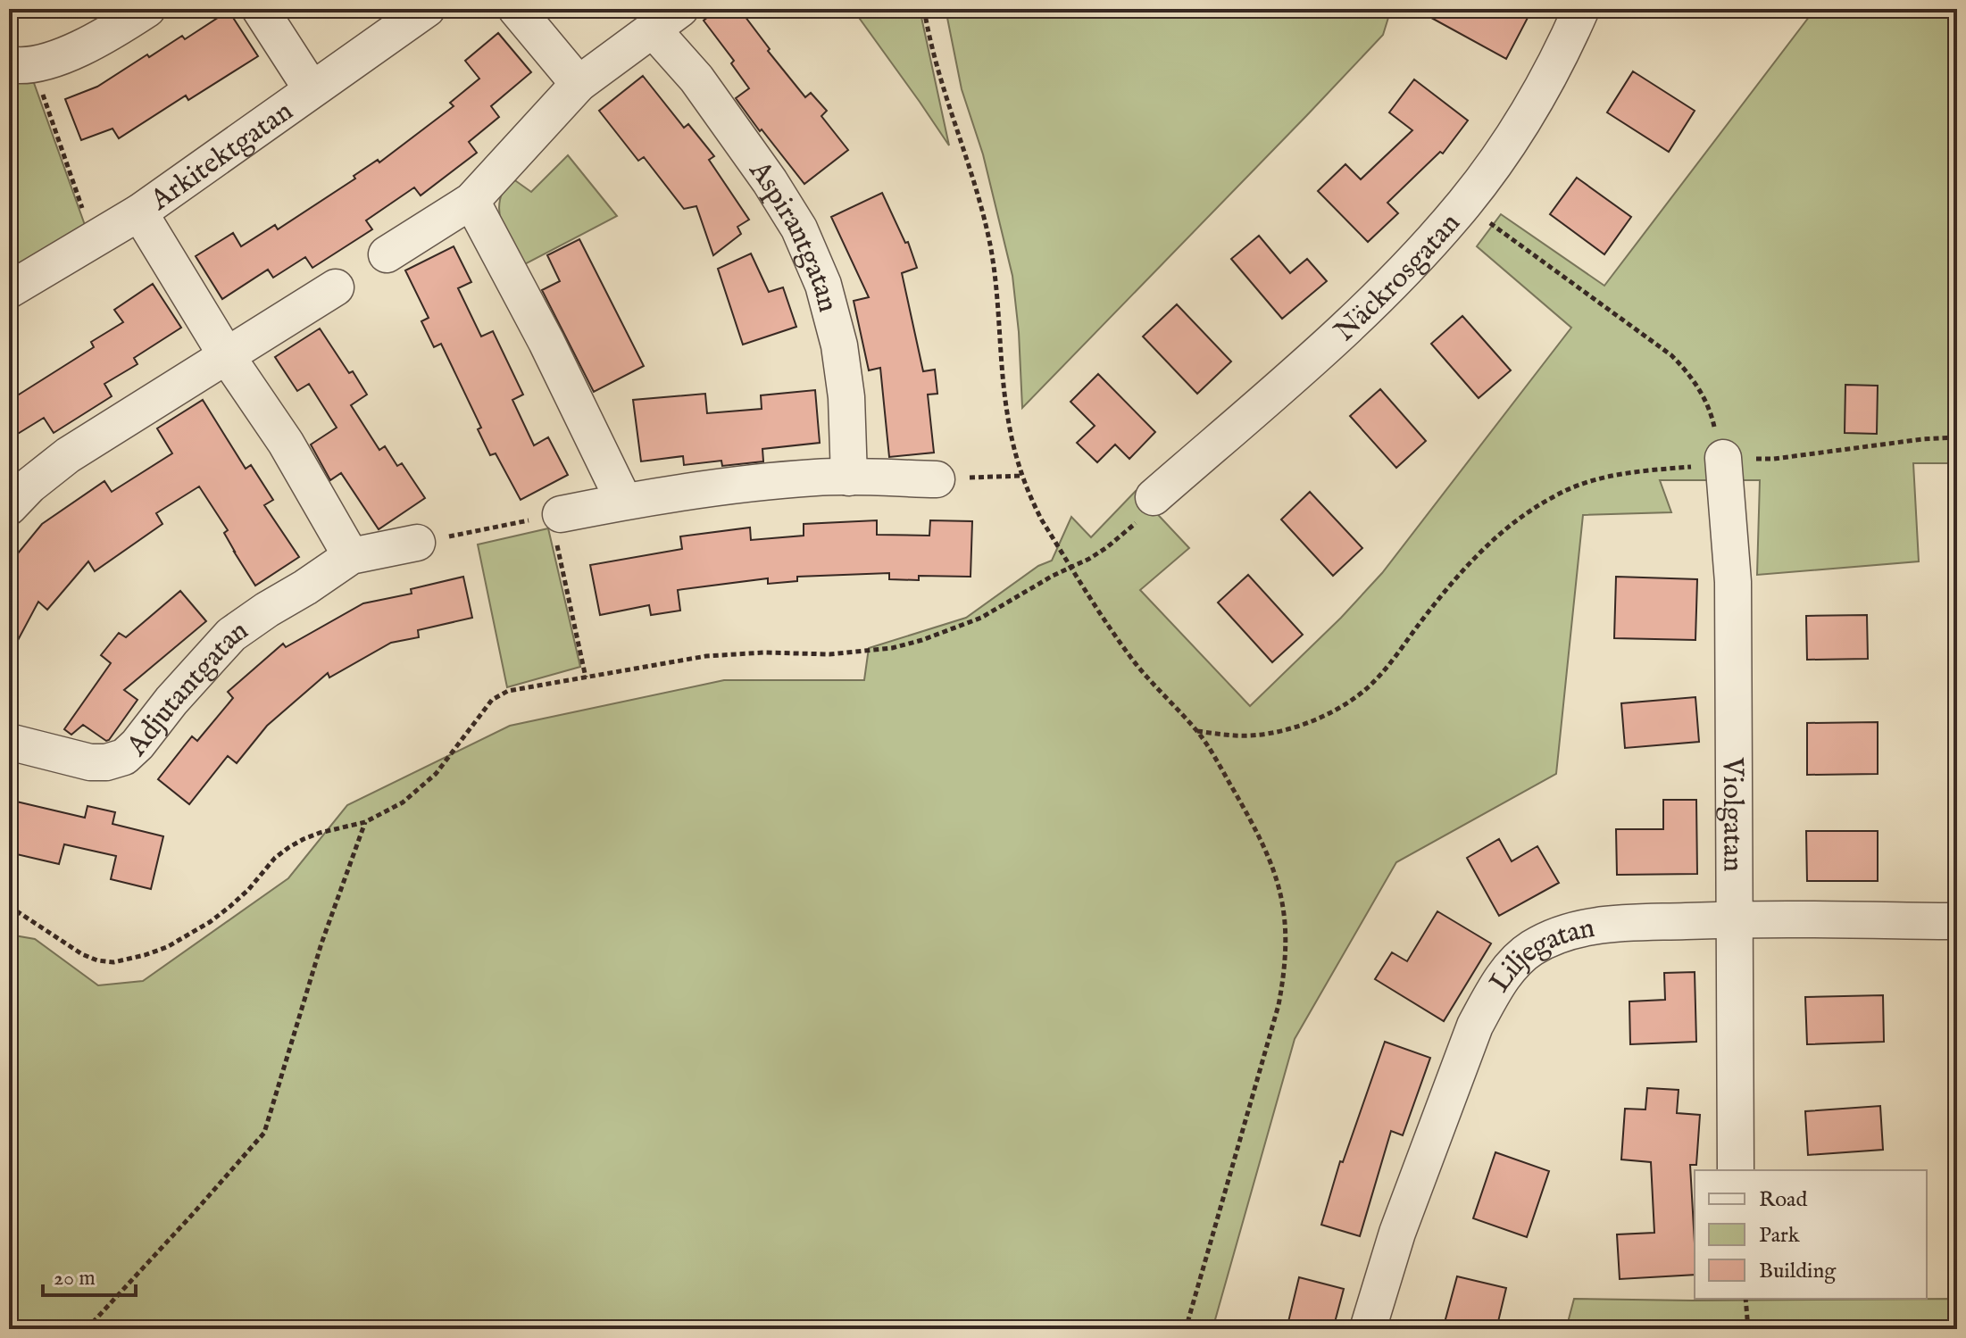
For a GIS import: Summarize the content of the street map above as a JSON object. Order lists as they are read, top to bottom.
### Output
{
  "streets": {
    "street": [
      "Arkitektgatan",
      "Aspirantgatan",
      "Näckrosgatan",
      "Adjutantgatan",
      "Violgatan",
      "Liljegatan"
    ]
  },
  "crossings": [
    ["Violgatan", "Liljegatan"]
  ],
  "legend": ["Road", "Park", "Building"],
  "scale_bar": "20 m"
}
